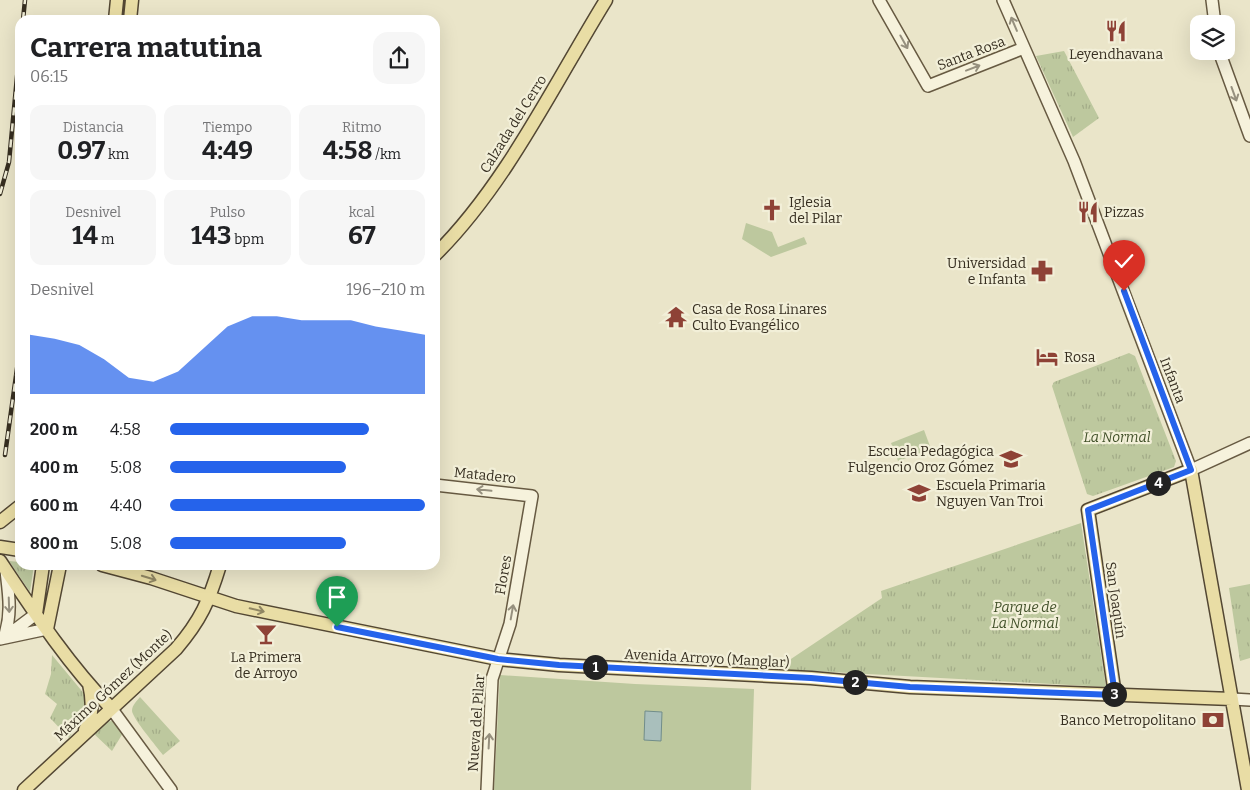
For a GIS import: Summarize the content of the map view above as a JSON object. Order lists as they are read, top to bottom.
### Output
{
  "streets": {
    "main road": [
      "Santa Rosa",
      "Calzada del Cerro",
      "Infanta",
      "Matadero",
      "Flores",
      "San Joaquín",
      "Avenida Arroyo (Manglar)",
      "Máximo Gómez (Monte)",
      "Nueva del Pilar"
    ]
  },
  "crossings": [
    ["Santa Rosa", "Infanta"],
    ["Infanta", "San Joaquín"],
    ["Infanta", "Avenida Arroyo (Manglar)"],
    ["Matadero", "Flores"],
    ["Flores", "Avenida Arroyo (Manglar)"],
    ["Flores", "Nueva del Pilar"],
    ["San Joaquín", "Avenida Arroyo (Manglar)"],
    ["Avenida Arroyo (Manglar)", "Máximo Gómez (Monte)"],
    ["Avenida Arroyo (Manglar)", "Nueva del Pilar"]
  ],
  "one_way": ["Matadero", "Flores", "Nueva del Pilar"],
  "parks": ["La Normal", "Parque de La Normal"],
  "places": {
    "restaurant": ["Leyendhavana", "Pizzas"],
    "church": ["Iglesia del Pilar"],
    "pharmacy": ["Universidad e Infanta"],
    "temple": ["Casa de Rosa Linares Culto Evangélico"],
    "hotel": ["Rosa"],
    "school or university": ["Escuela Pedagógica Fulgencio Oroz Gómez", "Escuela Primaria Nguyen Van Troi"],
    "bar": ["La Primera de Arroyo"],
    "bank": ["Banco Metropolitano"]
  },
  "page": {
    "heading": ["Carrera matutina", "06:15"],
    "stats": [
      ["Distancia", "0.97 km"],
      ["Tiempo", "4:49"],
      ["Ritmo", "4:58 /km"],
      ["Desnivel", "14 m"],
      ["Pulso", "143 bpm"],
      ["kcal", "67"]
    ],
    "chart": ["Desnivel", "196–210 m"],
    "list": [
      {
        "name": "200 m",
        "note": "4:58"
      },
      {
        "name": "400 m",
        "note": "5:08"
      },
      {
        "name": "600 m",
        "note": "4:40"
      },
      {
        "name": "800 m",
        "note": "5:08"
      }
    ],
    "pins": [
      "4",
      "1",
      "2",
      "3"
    ]
  }
}
